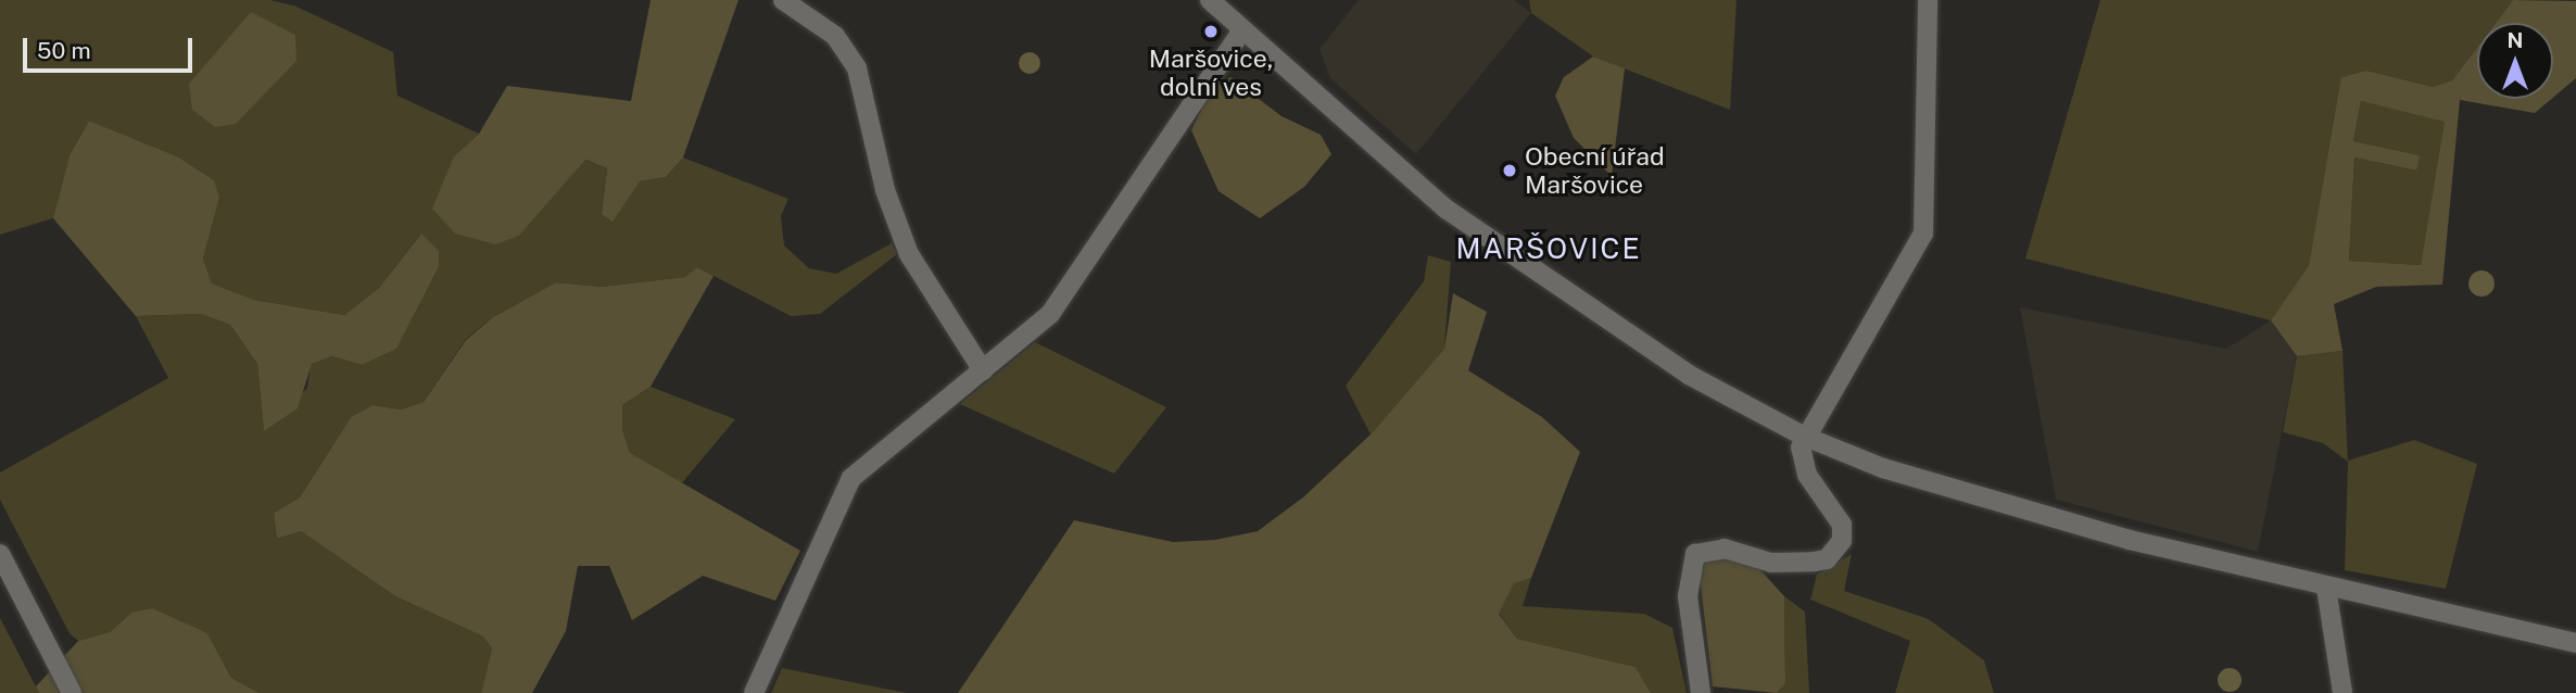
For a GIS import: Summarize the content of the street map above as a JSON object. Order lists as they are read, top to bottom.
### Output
{
  "districts": ["MARŠOVICE"],
  "places": ["Maršovice, dolní ves", "Obecní úřad Maršovice"],
  "scale_bar": "50 m",
  "north": "top"
}
